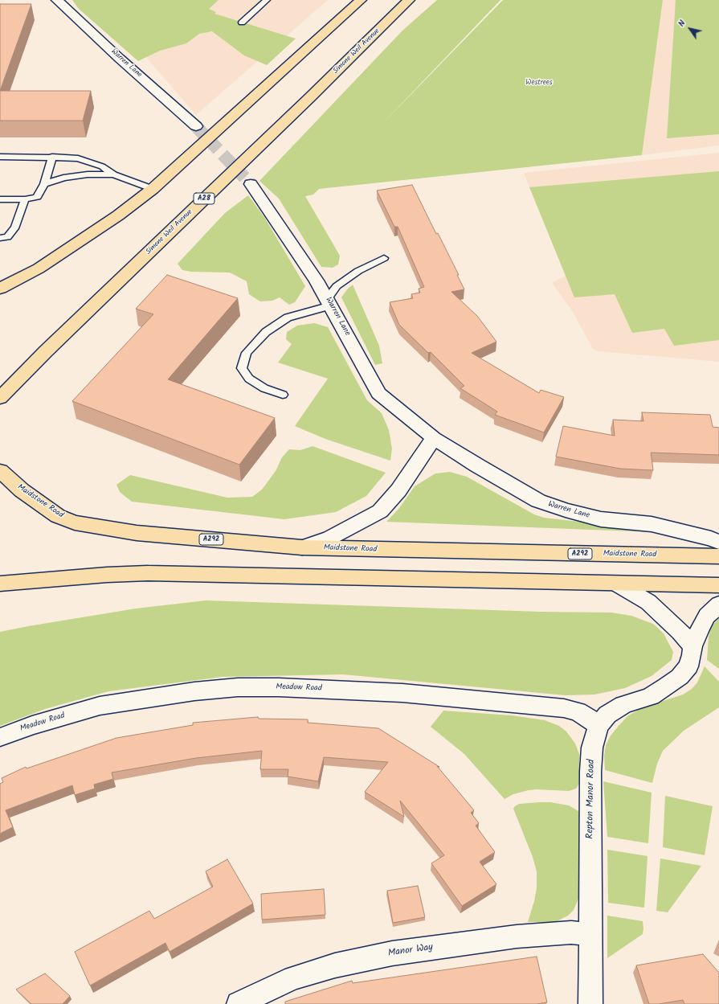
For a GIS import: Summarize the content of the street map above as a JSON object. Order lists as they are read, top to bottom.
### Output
{
  "streets": {
    "main road": [
      "Simone Weil Avenue",
      "A28",
      "Maidstone Road",
      "A292"
    ],
    "street": [
      "Warren Lane",
      "Meadow Road",
      "Repton Manor Road",
      "Manor Way"
    ]
  },
  "crossings": [
    ["Meadow Road", "Repton Manor Road"],
    ["Repton Manor Road", "Manor Way"]
  ],
  "parks": ["Westrees"],
  "north": "top left"
}
